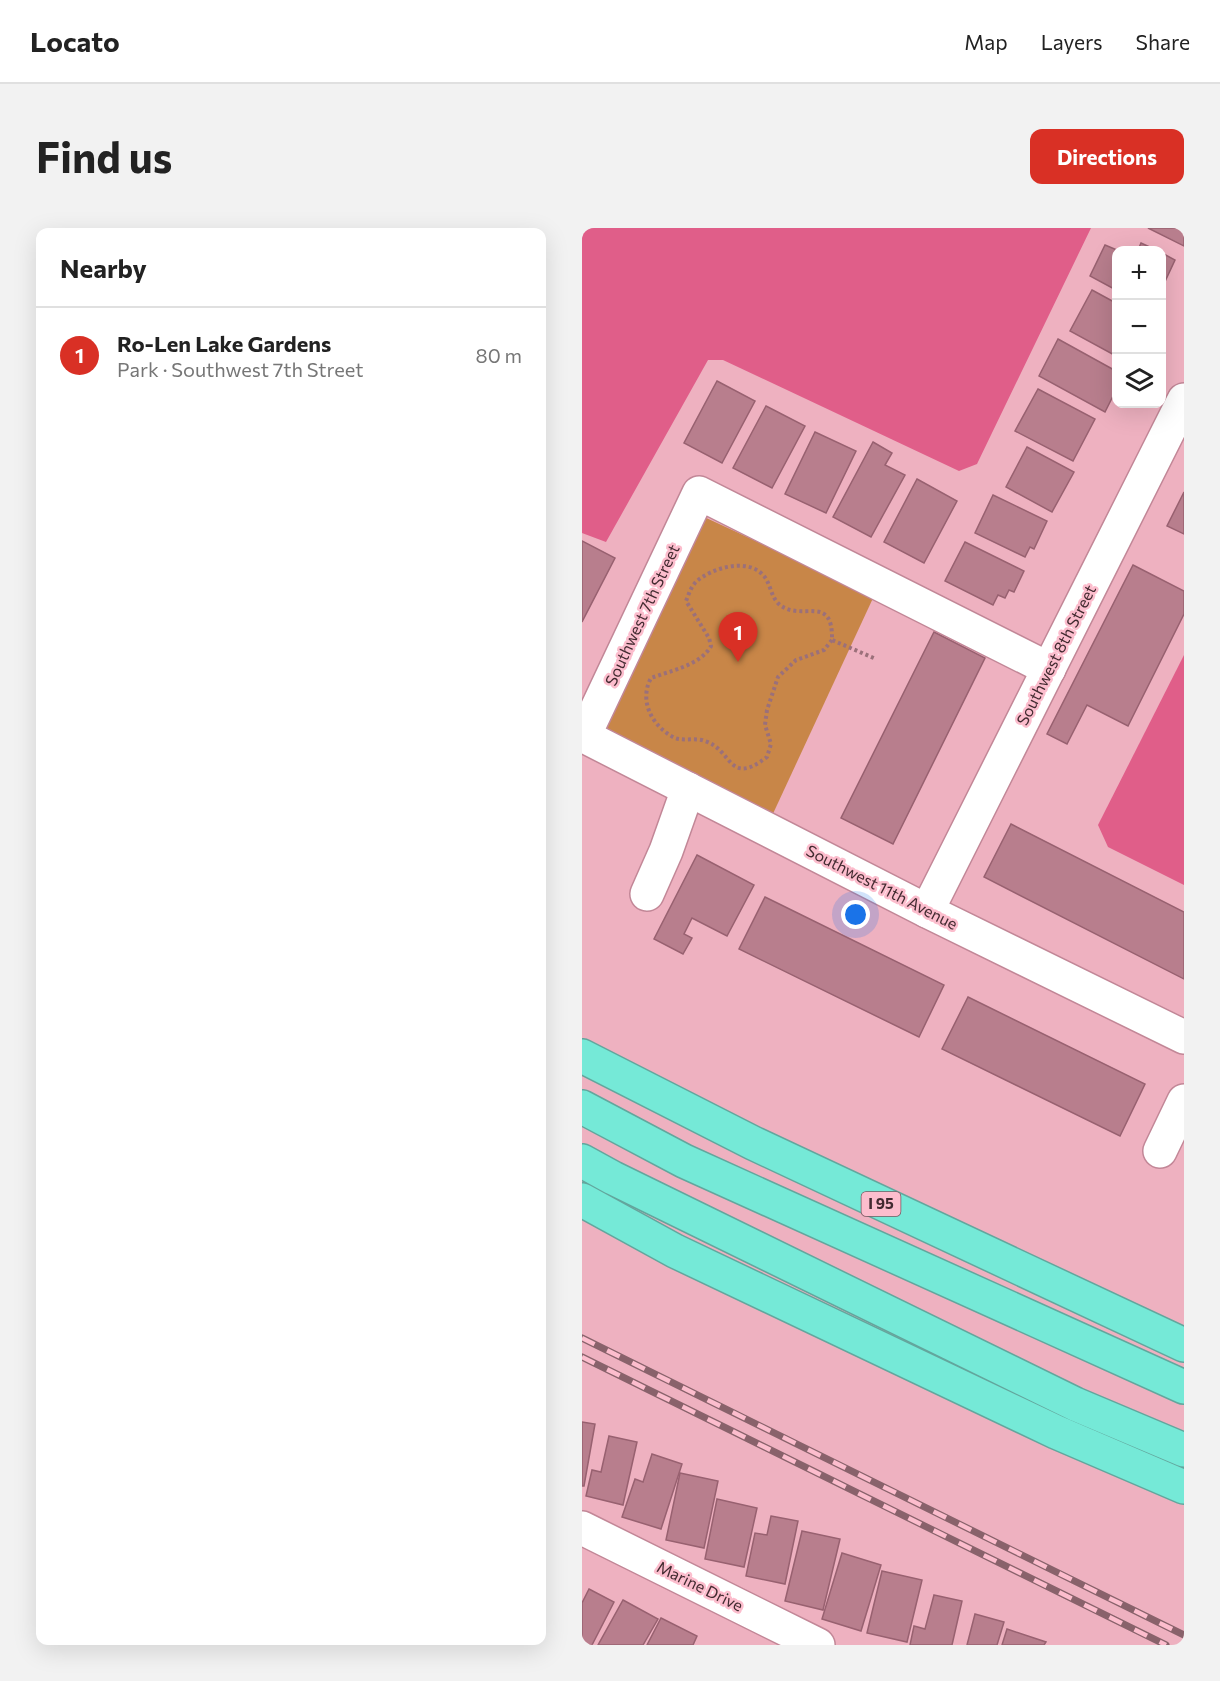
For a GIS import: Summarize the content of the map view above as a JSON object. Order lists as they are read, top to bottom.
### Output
{
  "streets": {
    "highway": ["I 95"],
    "street": [
      "Southwest 7th Street",
      "Southwest 8th Street",
      "Southwest 11th Avenue",
      "Marine Drive"
    ]
  },
  "crossings": [
    ["Southwest 7th Street", "Southwest 8th Street"],
    ["Southwest 7th Street", "Southwest 11th Avenue"],
    ["Southwest 8th Street", "Southwest 11th Avenue"]
  ],
  "page": {
    "header": "Locato",
    "nav": ["Map", "Layers", "Share"],
    "buttons": "Directions",
    "title": "Find us",
    "heading": "Nearby",
    "map_buttons": ["+", "−"],
    "list": [
      {
        "mark": "1",
        "name": "Ro-Len Lake Gardens",
        "note": "Park · Southwest 7th Street",
        "value": "80 m"
      }
    ],
    "pins": "1"
  }
}
